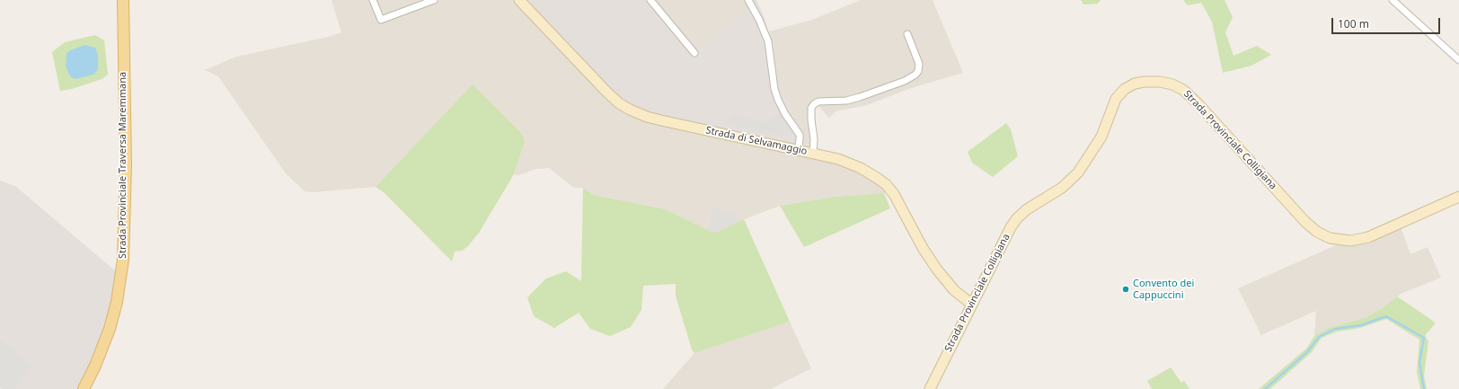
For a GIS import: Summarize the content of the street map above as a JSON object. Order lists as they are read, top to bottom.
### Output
{
  "streets": {
    "main road": ["Strada Provinciale Colligiana", "Strada di Selvamaggio", "Strada Provinciale Traversa Maremmana"]
  },
  "crossings": [
    ["Strada Provinciale Colligiana", "Strada di Selvamaggio"]
  ],
  "places": ["Convento dei Cappuccini"],
  "scale_bar": "100 m"
}
